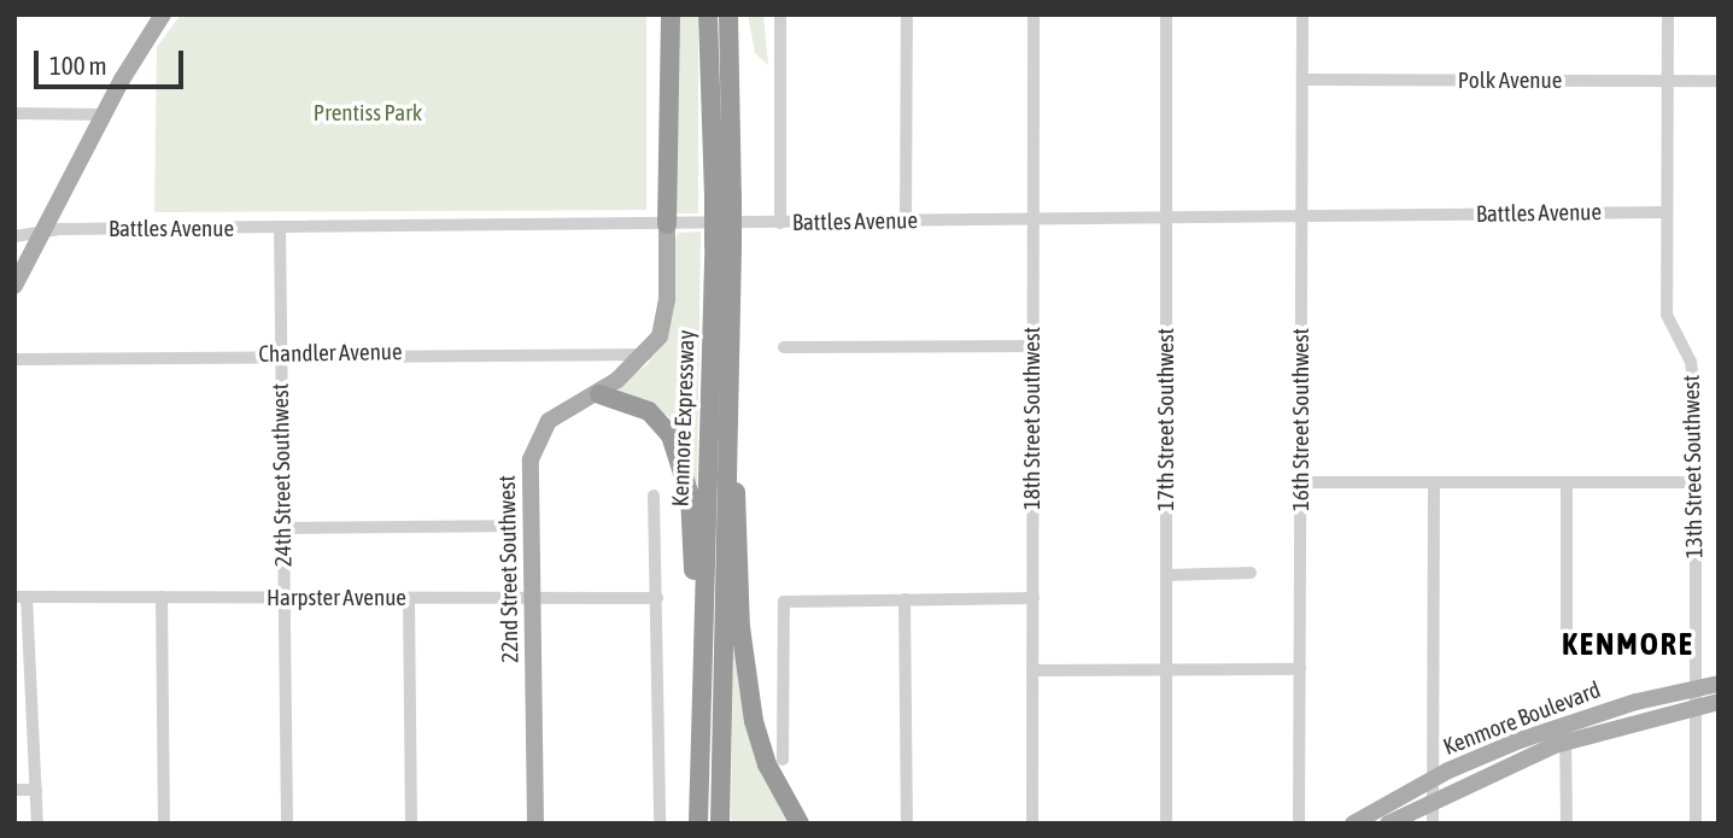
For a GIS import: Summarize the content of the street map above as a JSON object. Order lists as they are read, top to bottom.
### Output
{
  "streets": {
    "highway": ["Kenmore Expressway"],
    "main road": ["22nd Street Southwest", "Kenmore Boulevard"],
    "street": [
      "Polk Avenue",
      "Battles Avenue",
      "Chandler Avenue",
      "18th Street Southwest",
      "17th Street Southwest",
      "16th Street Southwest",
      "13th Street Southwest",
      "24th Street Southwest",
      "Harpster Avenue"
    ]
  },
  "crossings": [
    ["Polk Avenue", "16th Street Southwest"],
    ["Polk Avenue", "13th Street Southwest"],
    ["Battles Avenue", "18th Street Southwest"],
    ["Battles Avenue", "17th Street Southwest"],
    ["Battles Avenue", "16th Street Southwest"],
    ["Battles Avenue", "13th Street Southwest"],
    ["Battles Avenue", "24th Street Southwest"],
    ["Battles Avenue", "22nd Street Southwest"],
    ["Chandler Avenue", "24th Street Southwest"],
    ["Chandler Avenue", "22nd Street Southwest"],
    ["13th Street Southwest", "Kenmore Boulevard"],
    ["24th Street Southwest", "Harpster Avenue"],
    ["22nd Street Southwest", "Harpster Avenue"]
  ],
  "districts": ["KENMORE"],
  "parks": ["Prentiss Park"],
  "scale_bar": "100 m"
}
